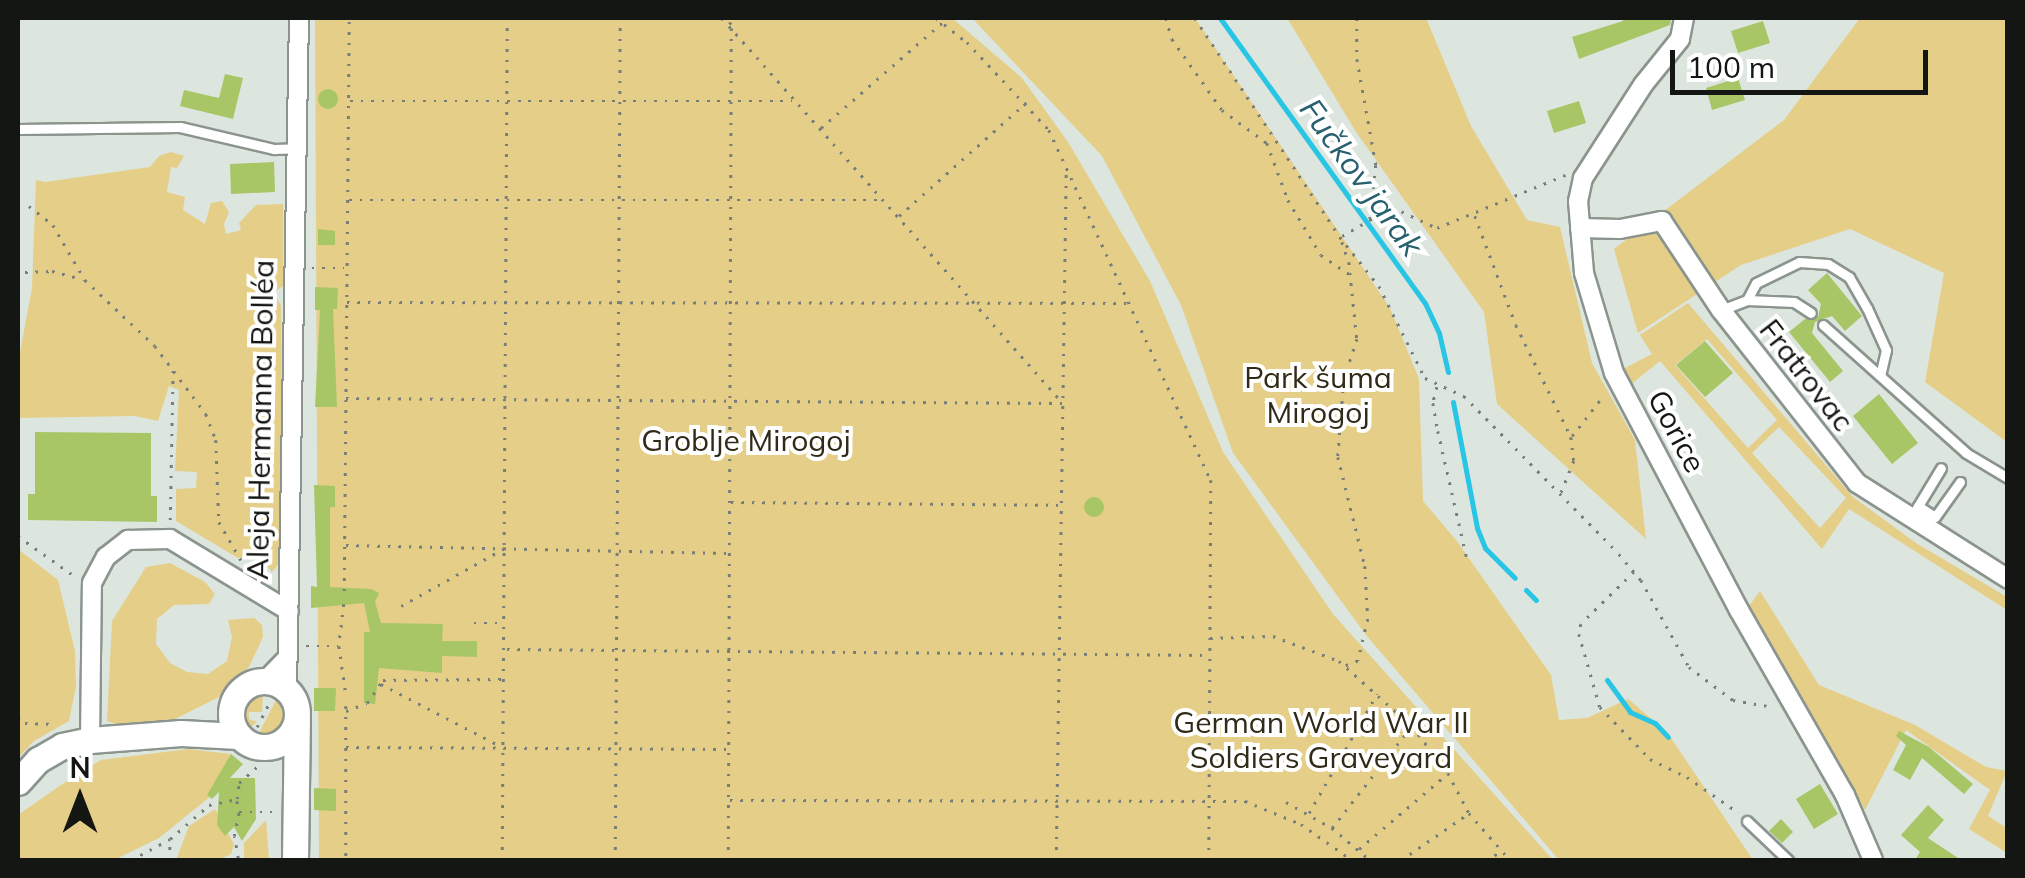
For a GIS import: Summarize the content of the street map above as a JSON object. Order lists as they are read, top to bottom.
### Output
{
  "streets": {
    "street": ["Fratrovac", "Aleja Hermanna Bolléa", "Gorice"]
  },
  "crossings": [
    ["Fratrovac", "Gorice"]
  ],
  "water": ["Fučkov jarak"],
  "parks": ["Park šuma Mirogoj", "Groblje Mirogoj", "German World War II Soldiers Graveyard"],
  "scale_bar": "100 m",
  "north": "top"
}
